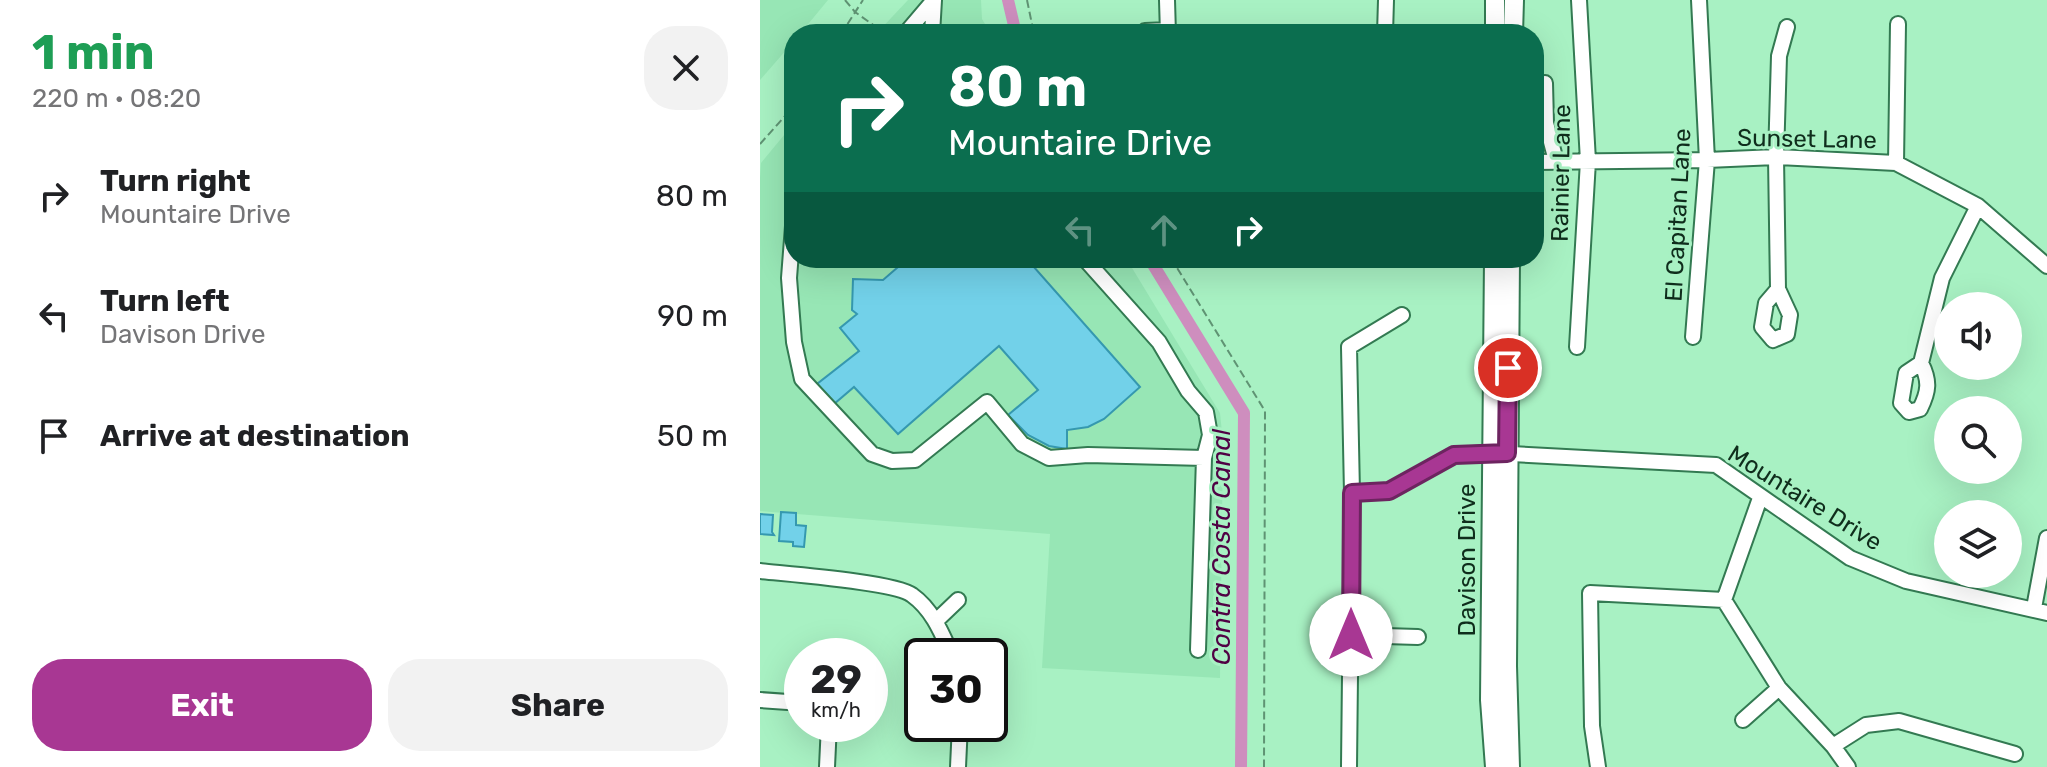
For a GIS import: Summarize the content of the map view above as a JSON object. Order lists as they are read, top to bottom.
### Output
{
  "streets": {
    "main road": ["Davison Drive"],
    "street": [
      "Sunset Lane",
      "Rainier Lane",
      "El Capitan Lane",
      "Mountaire Drive"
    ]
  },
  "crossings": [
    ["Sunset Lane", "Rainier Lane"],
    ["Sunset Lane", "El Capitan Lane"],
    ["Mountaire Drive", "Davison Drive"]
  ],
  "water": ["Contra Costa Canal"],
  "page": {
    "heading": ["1 min", "220 m · 08:20"],
    "turn": ["80 m", "Mountaire Drive"],
    "list": [
      {
        "name": "Turn right",
        "note": "Mountaire Drive",
        "value": "80 m"
      },
      {
        "name": "Turn left",
        "note": "Davison Drive",
        "value": "90 m"
      },
      {
        "name": "Arrive at destination",
        "value": "50 m"
      }
    ],
    "speed": "29 km/h",
    "limit": "30",
    "buttons": ["Exit", "Share"]
  }
}
